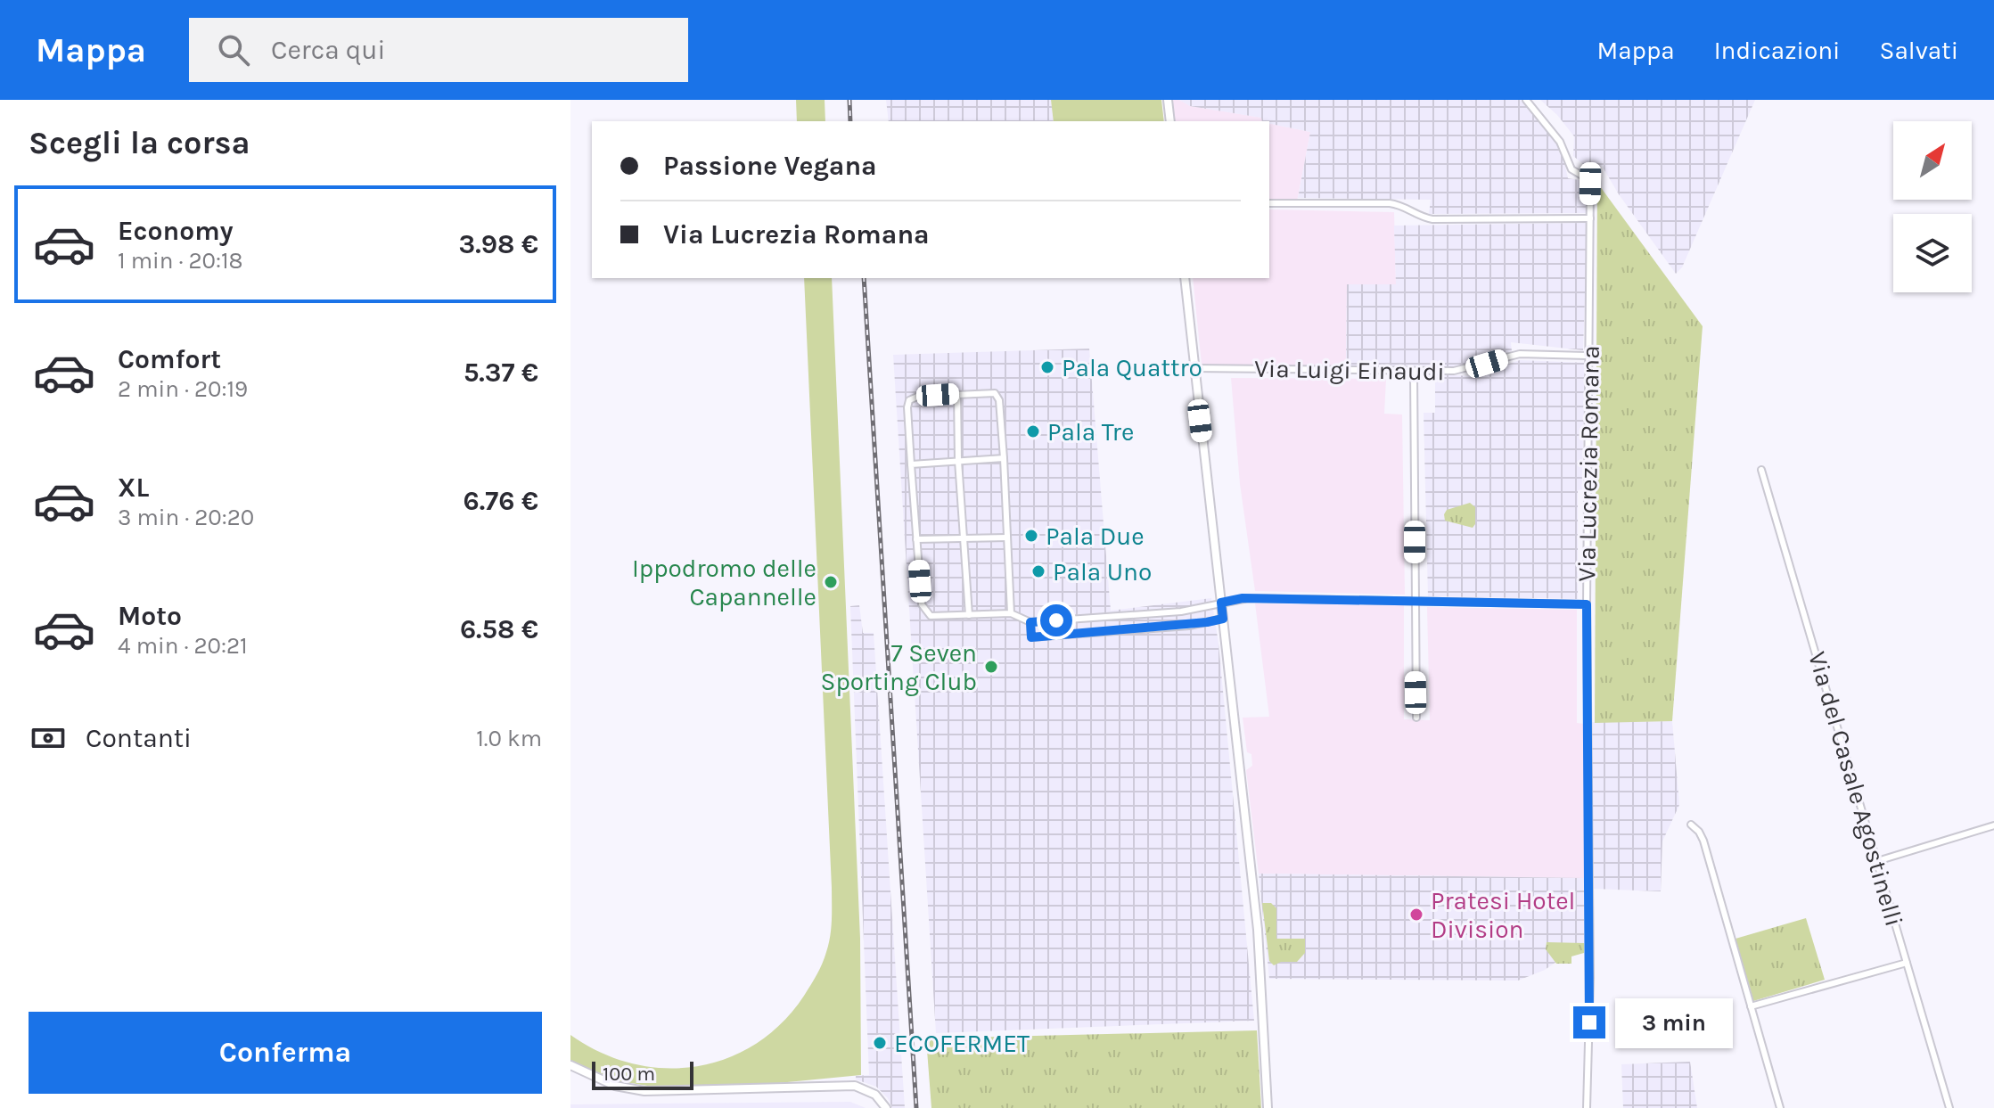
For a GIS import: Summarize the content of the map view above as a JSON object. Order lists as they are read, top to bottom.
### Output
{
  "streets": {
    "street": ["Via Luigi Einaudi", "Via Lucrezia Romana", "Via del Casale Agostinelli"]
  },
  "crossings": [
    ["Via Luigi Einaudi", "Via Lucrezia Romana"]
  ],
  "places": [
    "Pala Quattro",
    "Pala Tre",
    "Pala Due",
    "Pala Uno",
    "Ippodromo delle Capannelle",
    "7 Seven Sporting Club",
    "Pratesi Hotel Division",
    "ECOFERMET"
  ],
  "scale_bar": "100 m",
  "north": "top right",
  "page": {
    "header": "Mappa",
    "search": "Cerca qui",
    "nav": ["Mappa", "Indicazioni", "Salvati"],
    "heading": "Scegli la corsa",
    "banner": ["Passione Vegana", "Via Lucrezia Romana"],
    "list": [
      {
        "name": "Economy",
        "note": "1 min · 20:18",
        "value": "3.98 €"
      },
      {
        "name": "Comfort",
        "note": "2 min · 20:19",
        "value": "5.37 €"
      },
      {
        "name": "XL",
        "note": "3 min · 20:20",
        "value": "6.76 €"
      },
      {
        "name": "Moto",
        "note": "4 min · 20:21",
        "value": "6.58 €"
      }
    ],
    "pay": ["Contanti", "1.0 km"],
    "buttons": "Conferma",
    "bubble": "3 min",
    "scale": "100 m"
  }
}
